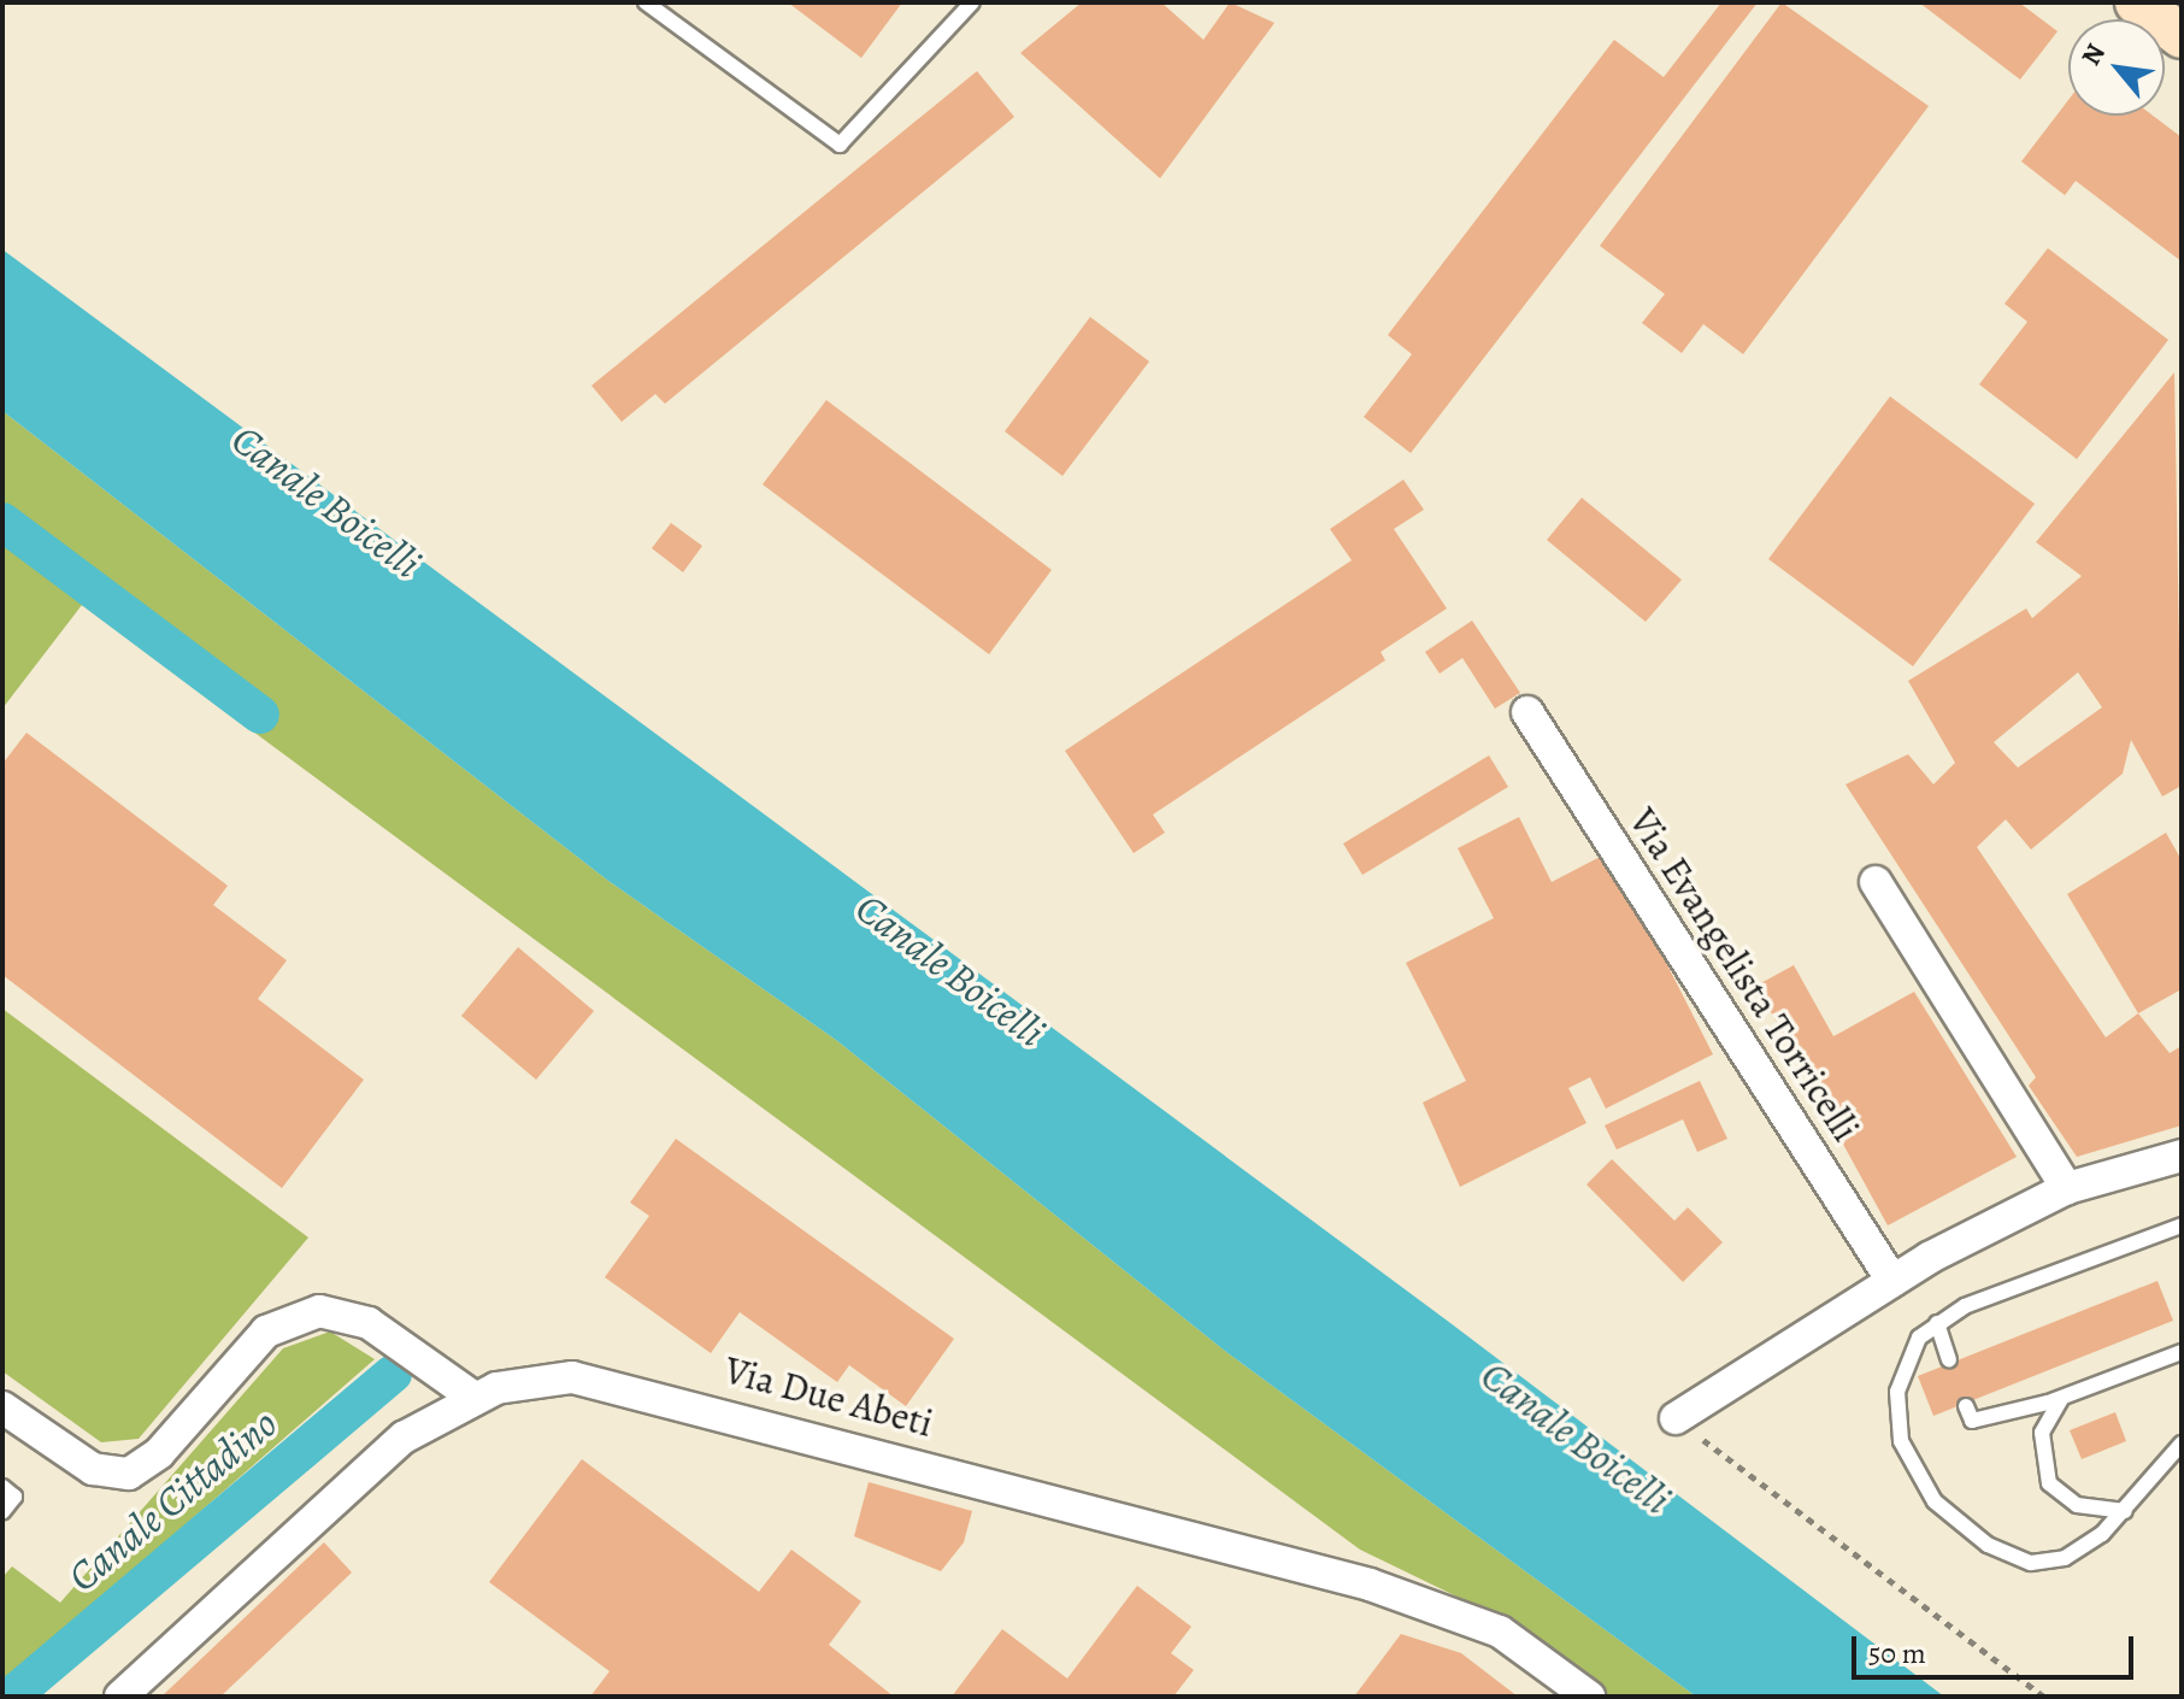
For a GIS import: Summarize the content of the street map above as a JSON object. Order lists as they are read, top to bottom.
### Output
{
  "streets": {
    "street": ["Via Evangelista Torricelli", "Via Due Abeti"]
  },
  "water": ["Canale Boicelli", "Canale Cittadino"],
  "scale_bar": "50 m",
  "north": "top left"
}
